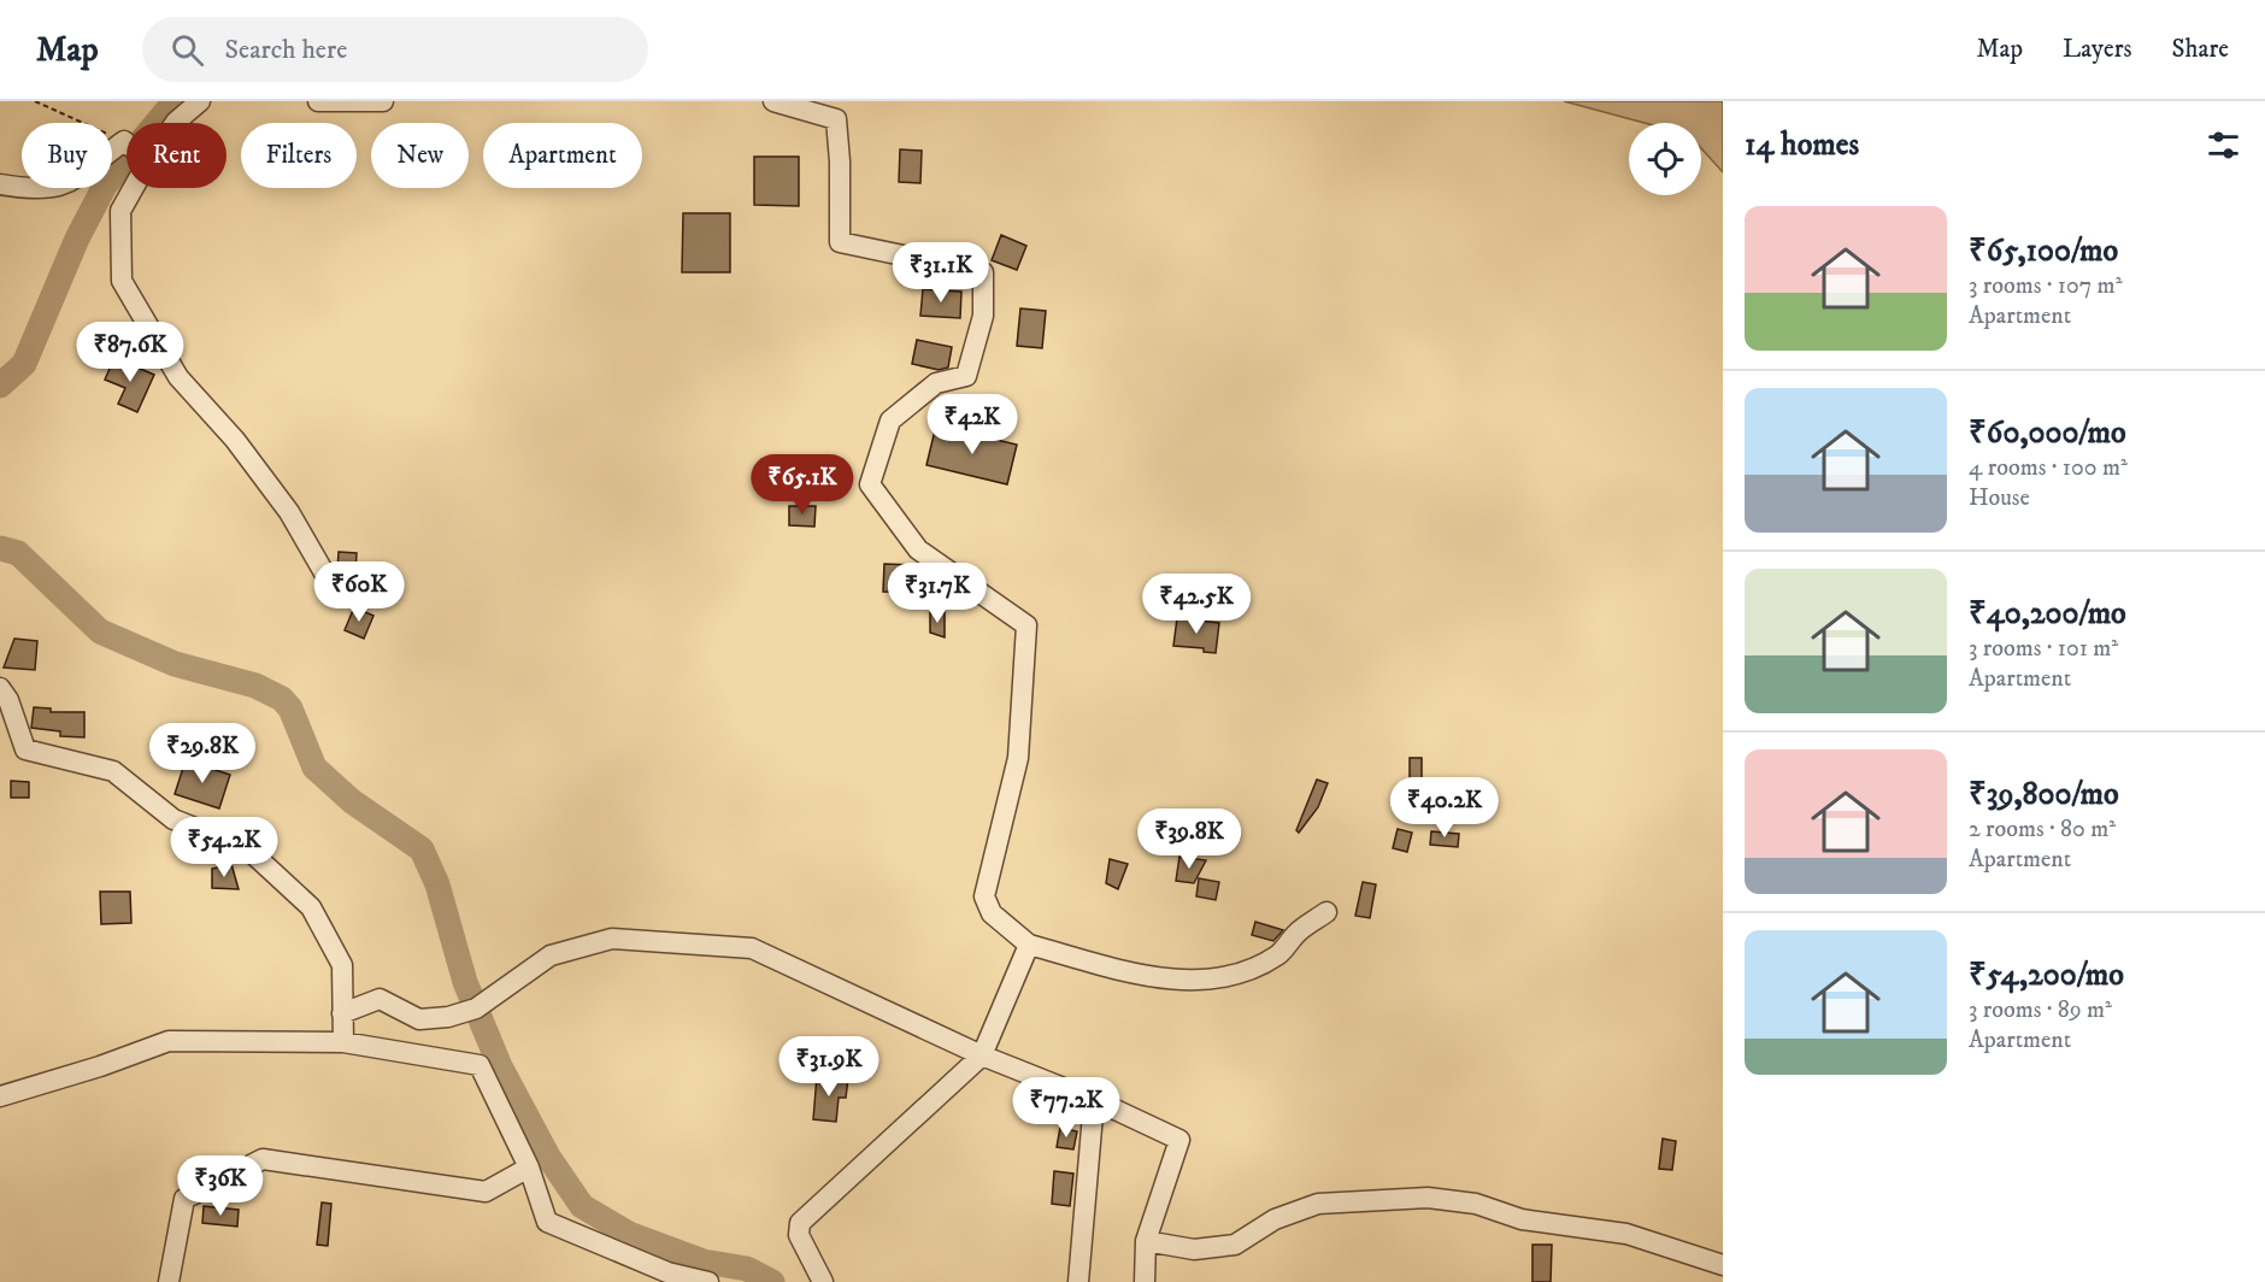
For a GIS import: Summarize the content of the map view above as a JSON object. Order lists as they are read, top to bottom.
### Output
{
  "page": {
    "header": "Map",
    "search": "Search here",
    "nav": ["Map", "Layers", "Share"],
    "heading": "14 homes",
    "chip": [
      "Buy",
      "Rent",
      "Filters",
      "New",
      "Apartment"
    ],
    "list": [
      {
        "name": "₹65,100/mo",
        "note": "3 rooms · 107 m² · Apartment"
      },
      {
        "name": "₹60,000/mo",
        "note": "4 rooms · 100 m² · House"
      },
      {
        "name": "₹40,200/mo",
        "note": "3 rooms · 101 m² · Apartment"
      },
      {
        "name": "₹39,800/mo",
        "note": "2 rooms · 80 m² · Apartment"
      },
      {
        "name": "₹54,200/mo",
        "note": "3 rooms · 89 m² · Apartment"
      }
    ],
    "price": [
      "₹31.1K",
      "₹87.6K",
      "₹42K",
      "₹65.1K",
      "₹60K",
      "₹31.7K",
      "₹42.5K",
      "₹29.8K",
      "₹40.2K",
      "₹39.8K",
      "₹54.2K",
      "₹31.9K",
      "₹77.2K",
      "₹36K"
    ]
  }
}
